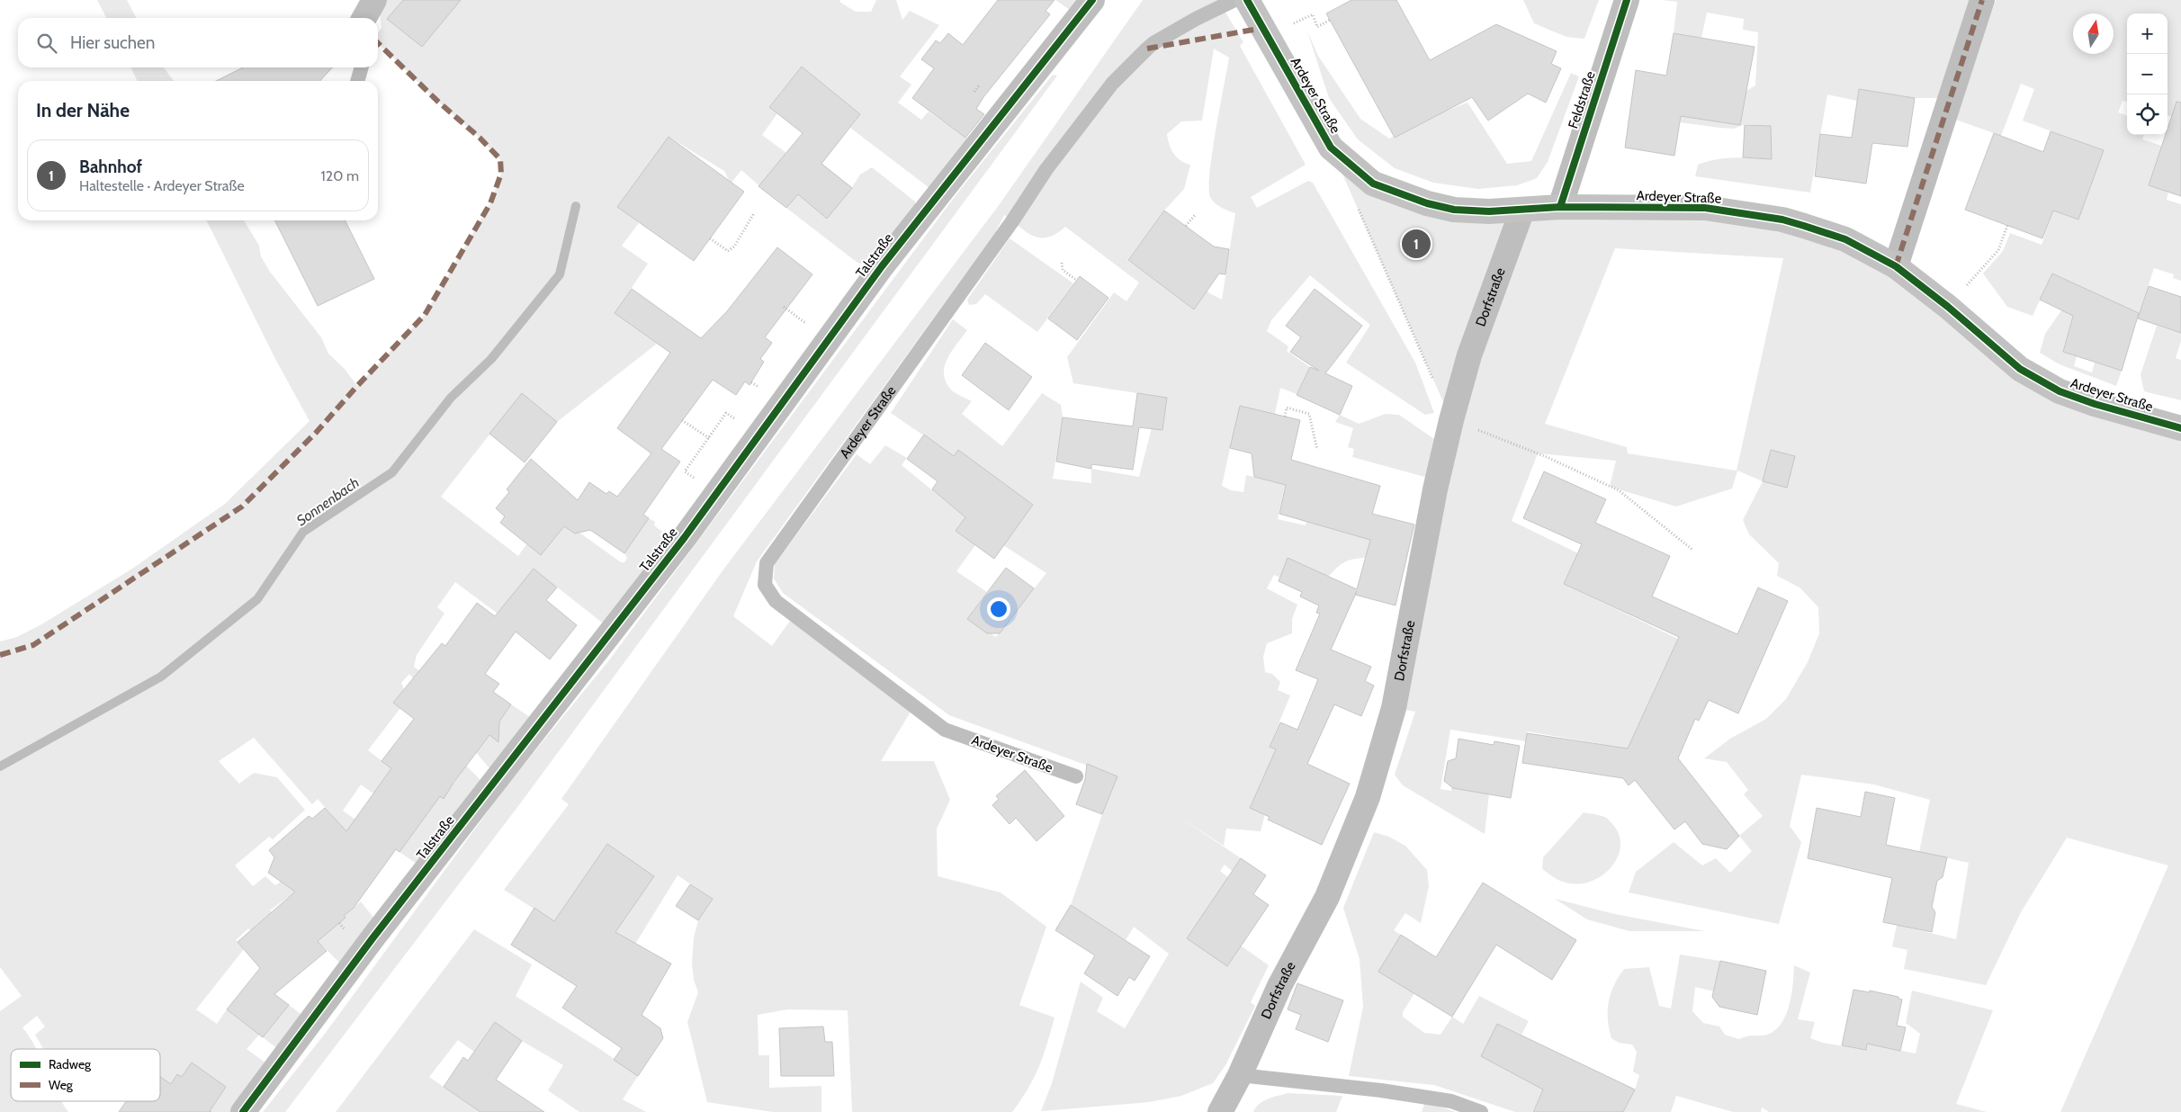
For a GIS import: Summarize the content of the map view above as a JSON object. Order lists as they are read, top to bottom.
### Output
{
  "streets": {
    "main road": ["Ardeyer Straße"],
    "street": ["Feldstraße", "Talstraße", "Dorfstraße"]
  },
  "crossings": [
    ["Ardeyer Straße", "Feldstraße"],
    ["Ardeyer Straße", "Dorfstraße"]
  ],
  "water": ["Sonnenbach"],
  "legend": ["Radweg", "Weg"],
  "north": "top",
  "page": {
    "map_buttons": ["+", "−"],
    "search": "Hier suchen",
    "heading": "In der Nähe",
    "list": [
      {
        "mark": "1",
        "name": "Bahnhof",
        "note": "Haltestelle · Ardeyer Straße",
        "value": "120 m"
      }
    ],
    "pins": "1"
  }
}
